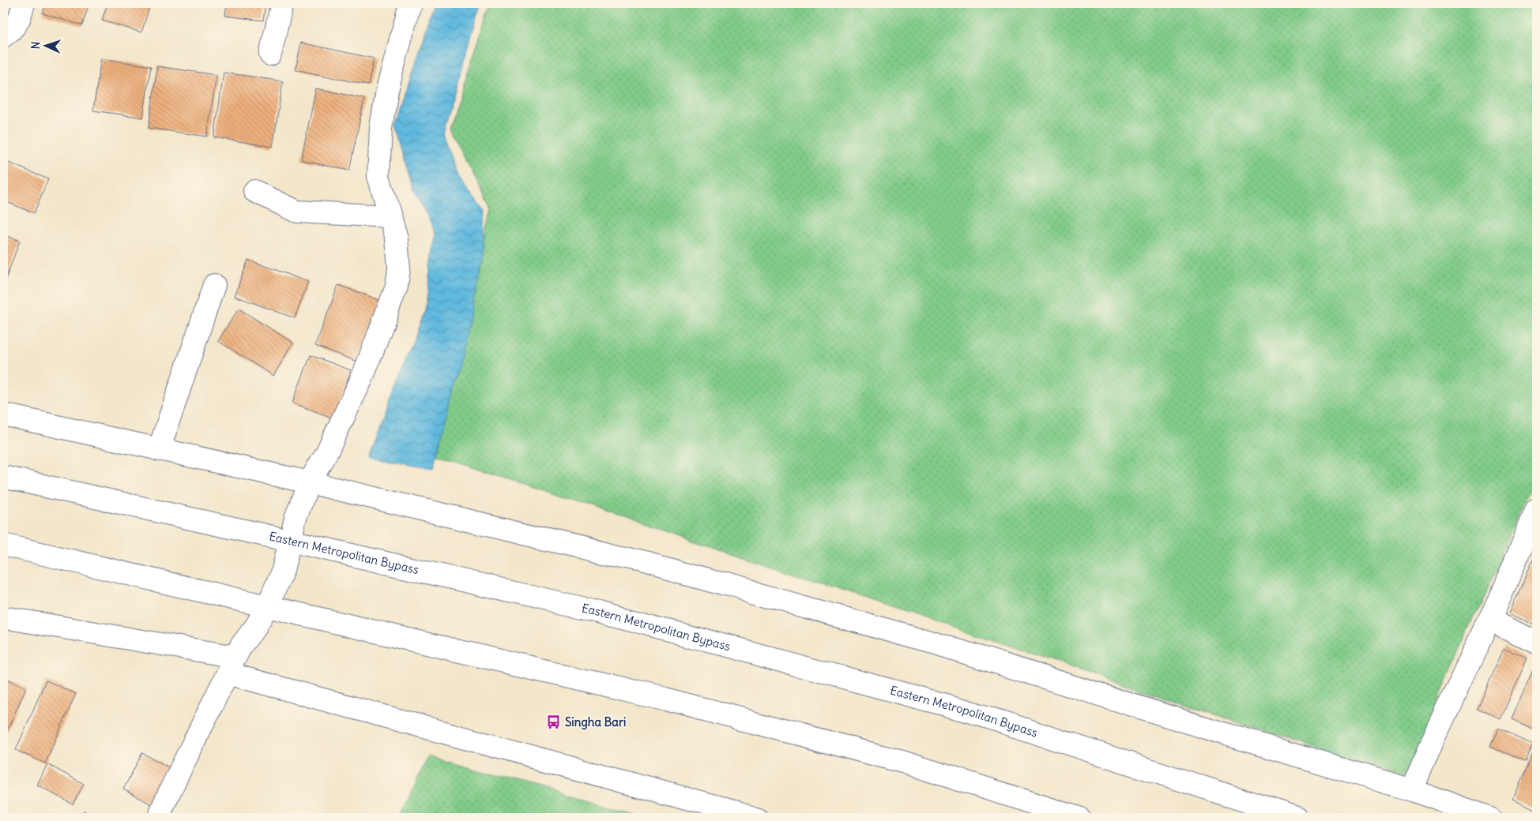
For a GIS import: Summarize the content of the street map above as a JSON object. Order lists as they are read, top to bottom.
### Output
{
  "streets": {
    "street": ["Eastern Metropolitan Bypass"]
  },
  "places": {
    "bus stop": ["Singha Bari"]
  },
  "north": "left"
}
